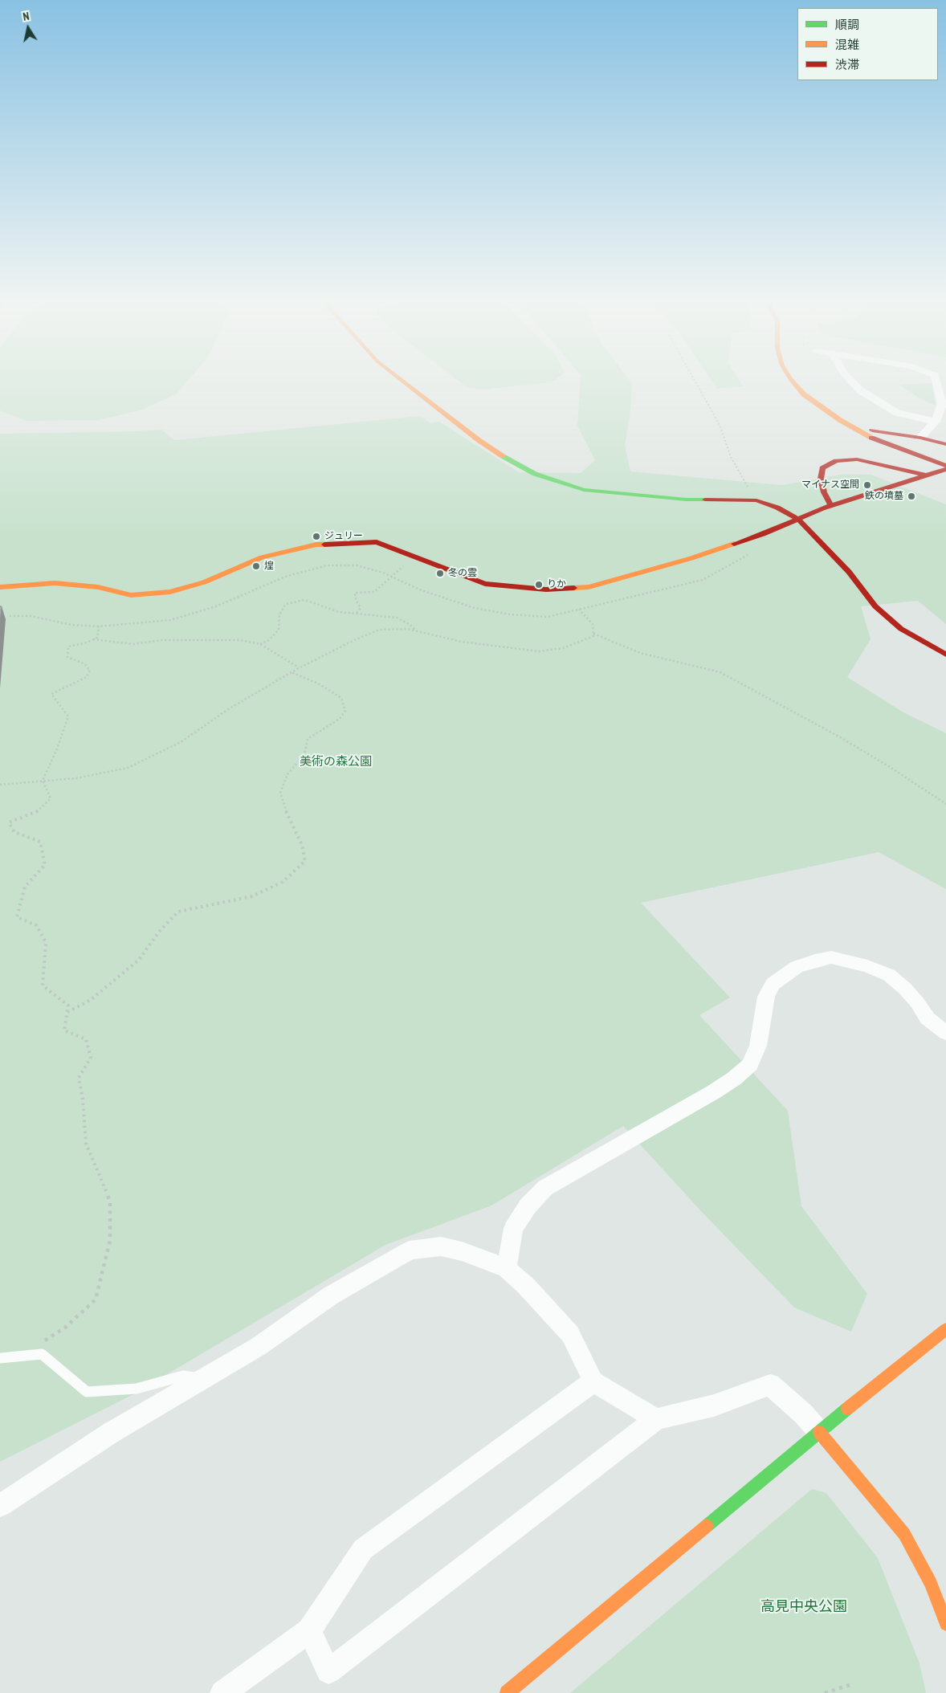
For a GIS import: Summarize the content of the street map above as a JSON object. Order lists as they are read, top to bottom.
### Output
{
  "parks": ["美術の森公園", "高見中央公園"],
  "places": [
    "マイナス空間",
    "鉄の墳墓",
    "ジュリー",
    "煌",
    "冬の雲",
    "りか"
  ],
  "legend": ["順調", "混雑", "渋滞"],
  "north": "top"
}
